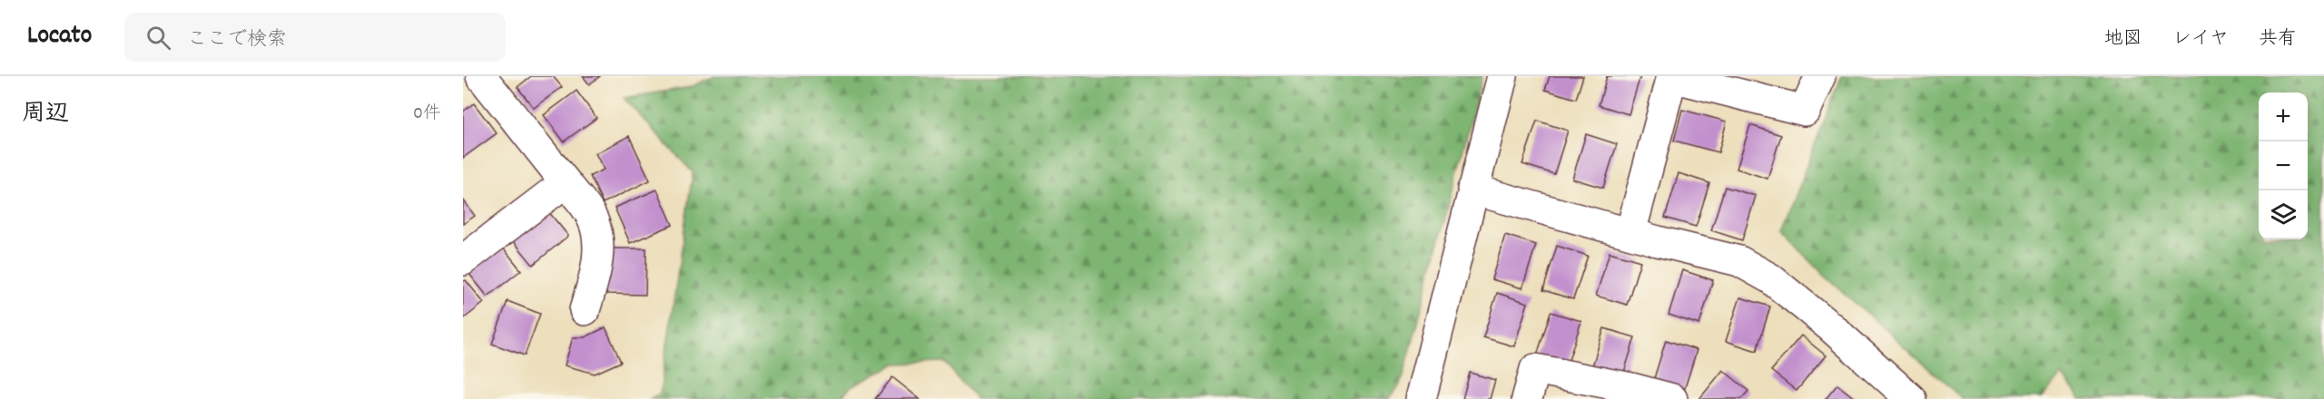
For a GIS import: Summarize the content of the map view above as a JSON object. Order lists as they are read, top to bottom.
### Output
{
  "page": {
    "header": "Locato",
    "search": "ここで検索",
    "nav": ["地図", "レイヤ", "共有"],
    "heading": ["周辺", "0件"],
    "map_buttons": ["+", "−"]
  }
}
